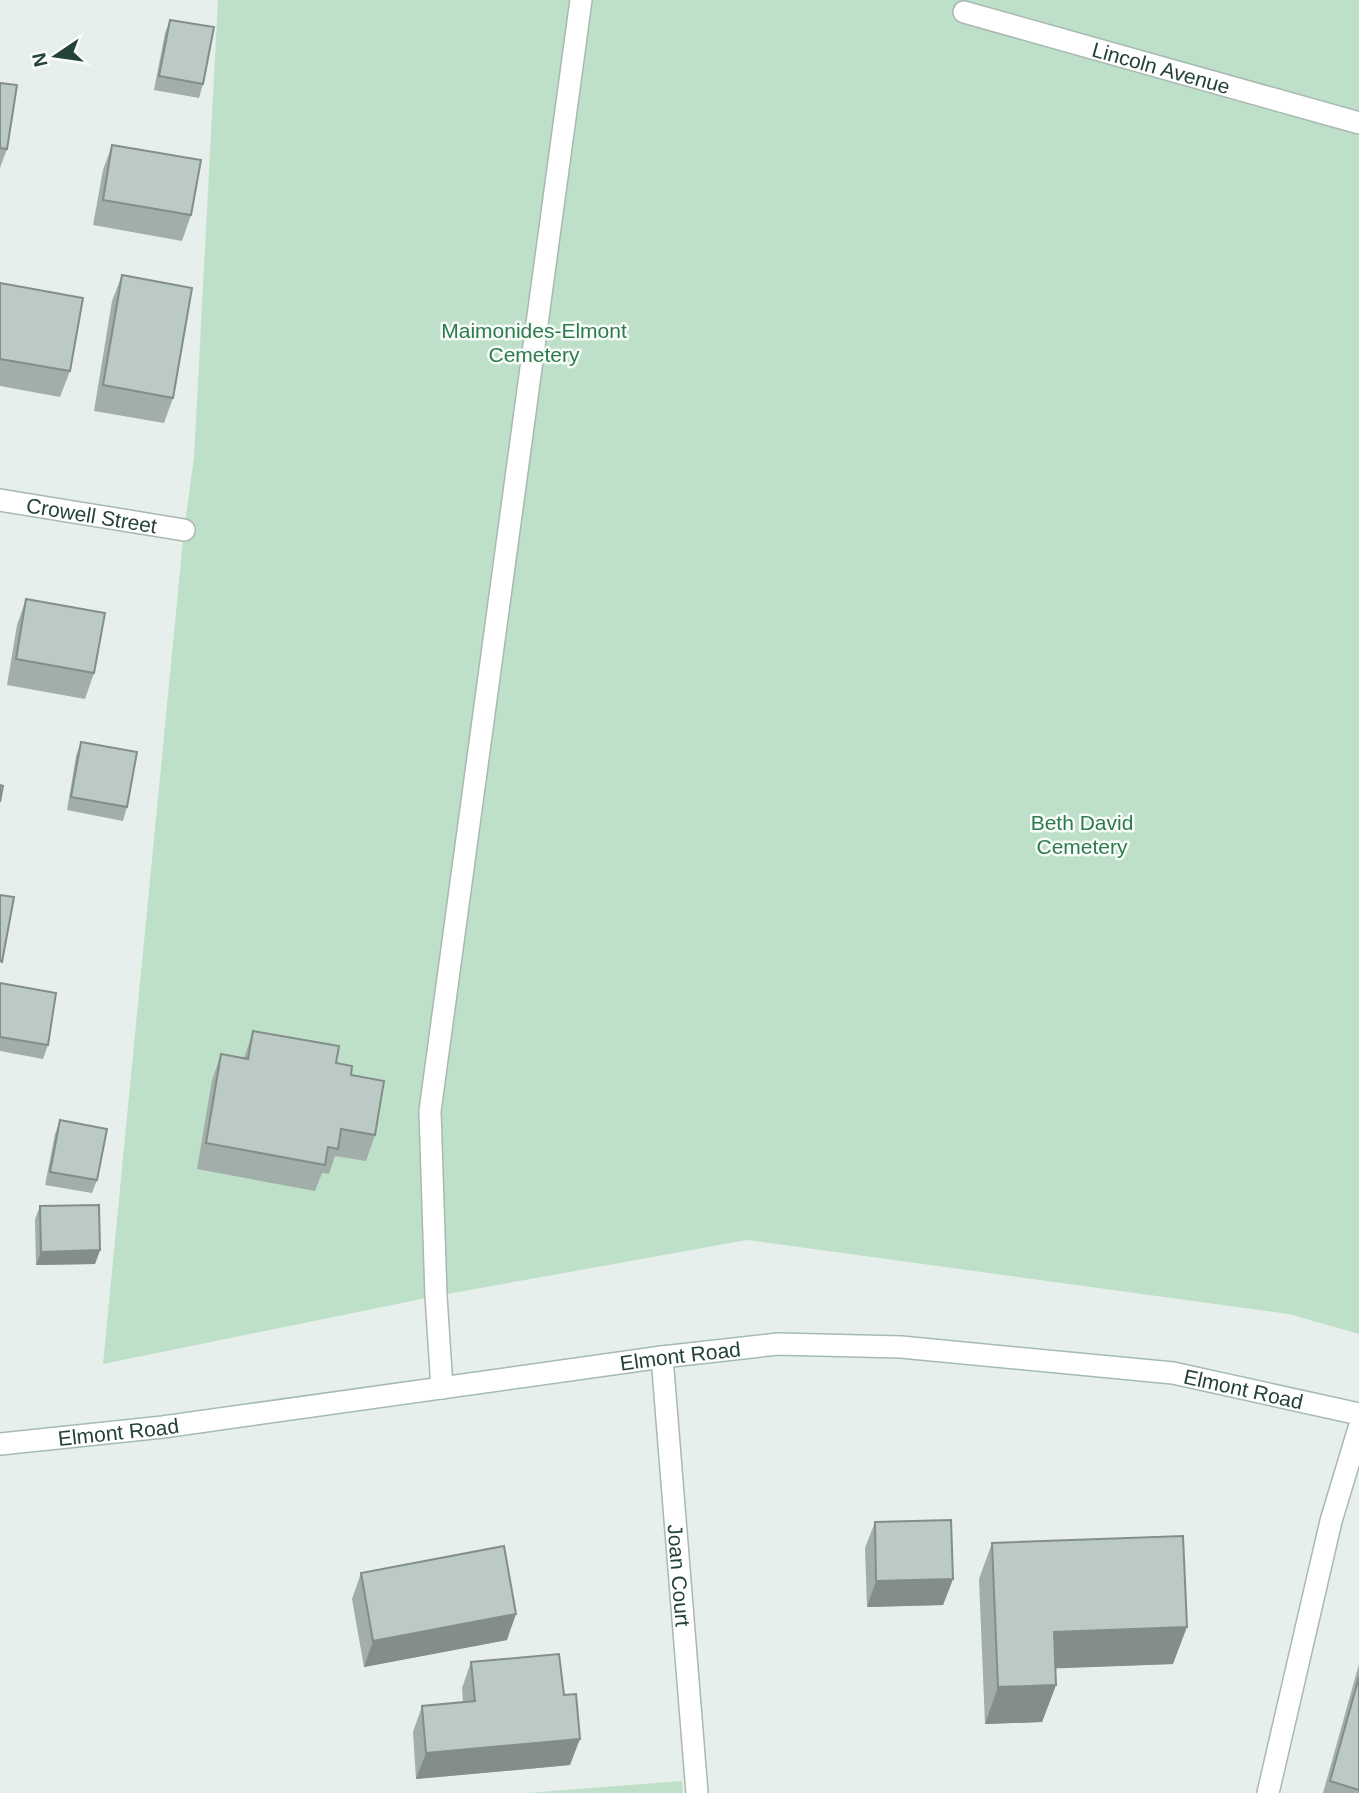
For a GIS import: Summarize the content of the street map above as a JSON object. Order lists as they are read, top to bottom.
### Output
{
  "streets": {
    "main road": [
      "Lincoln Avenue",
      "Crowell Street",
      "Elmont Road",
      "Joan Court"
    ]
  },
  "crossings": [
    ["Elmont Road", "Joan Court"]
  ],
  "parks": ["Maimonides-Elmont Cemetery", "Beth David Cemetery"],
  "north": "left"
}
